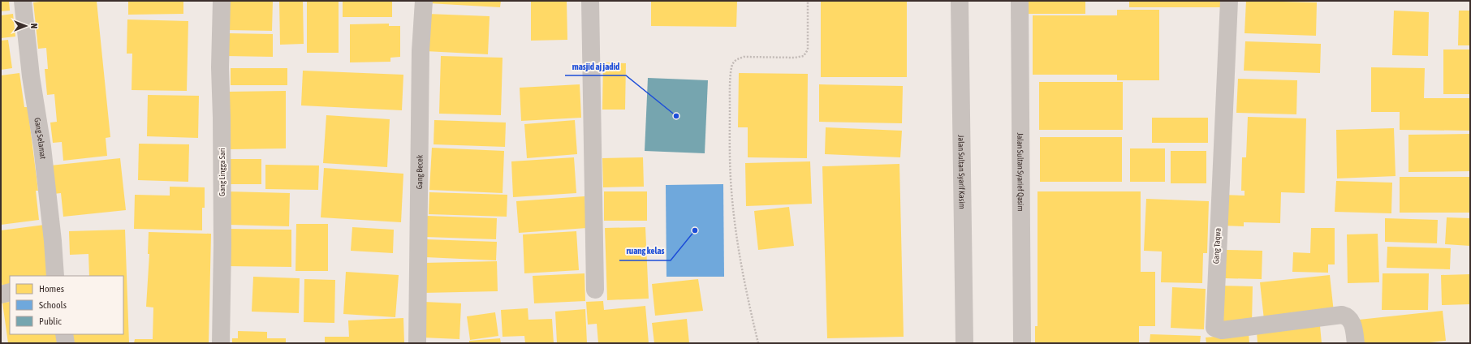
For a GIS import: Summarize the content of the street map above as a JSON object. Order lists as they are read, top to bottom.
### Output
{
  "streets": {
    "street": [
      "Gang Selamat",
      "Gang Lingga Sari",
      "Gang Becek",
      "Jalan Sultan Syarif Kasim",
      "Jalan Sultan Syarief Qasim",
      "Gang Taqwa"
    ]
  },
  "places": ["masjid aj jadid", "ruang kelas"],
  "legend": ["Homes", "Schools", "Public"],
  "north": "right"
}
